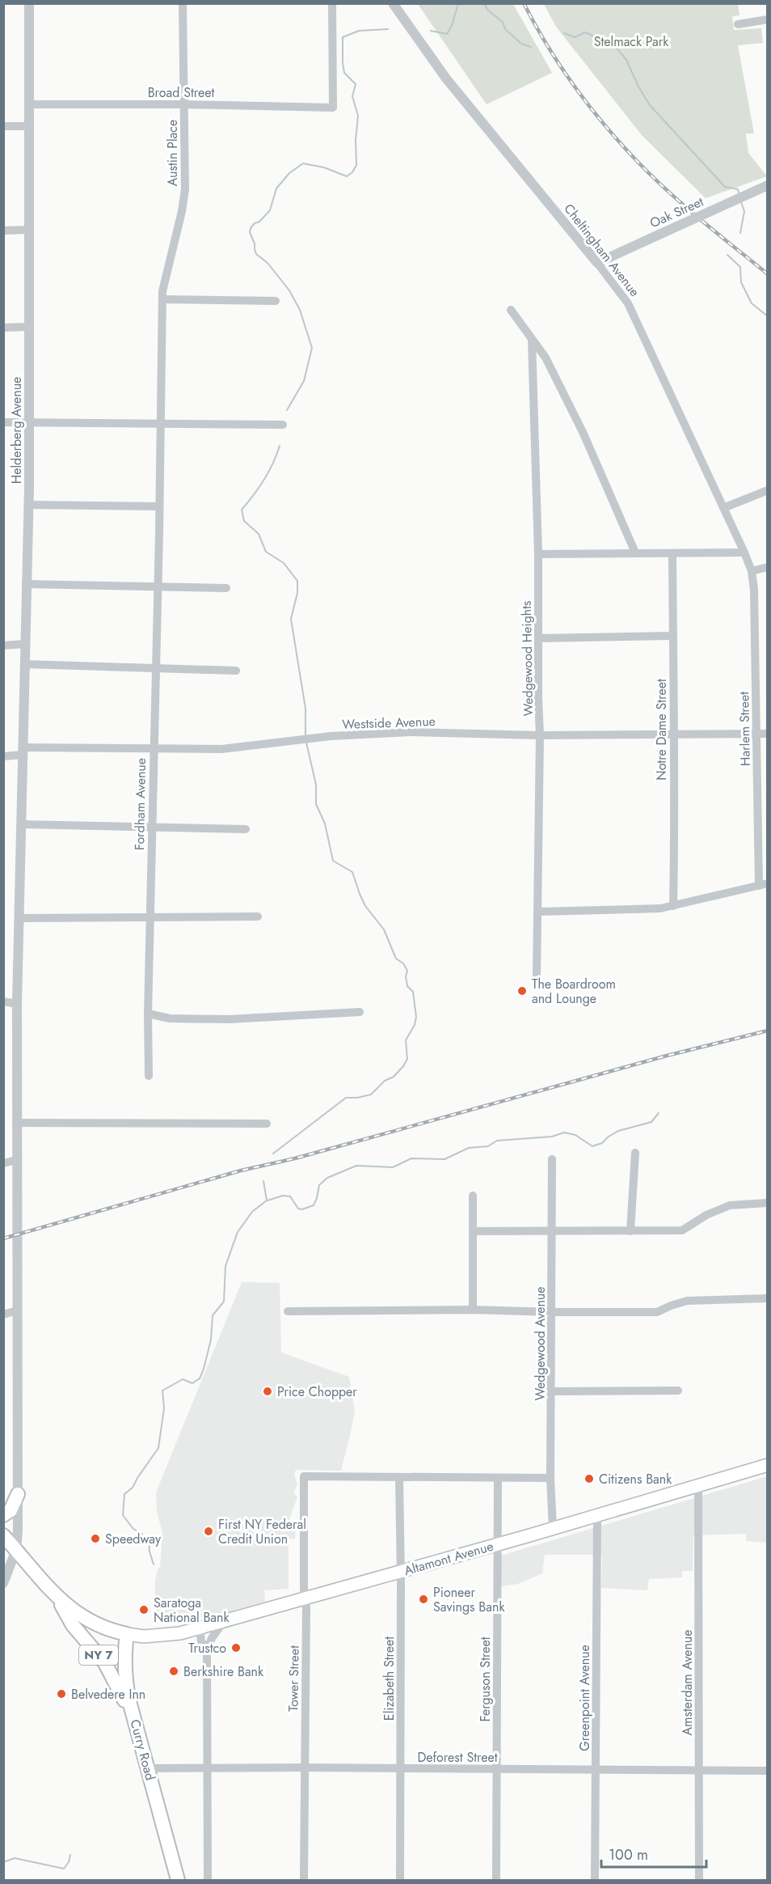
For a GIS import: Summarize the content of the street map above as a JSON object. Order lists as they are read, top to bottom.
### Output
{
  "streets": {
    "main road": ["Altamont Avenue", "NY 7", "Curry Road"],
    "street": [
      "Broad Street",
      "Austin Place",
      "Oak Street",
      "Cheltingham Avenue",
      "Helderberg Avenue",
      "Wedgewood Heights",
      "Westside Avenue",
      "Harlem Street",
      "Notre Dame Street",
      "Fordham Avenue",
      "Wedgewood Avenue",
      "Tower Street",
      "Elizabeth Street",
      "Ferguson Street",
      "Amsterdam Avenue",
      "Greenpoint Avenue",
      "Deforest Street"
    ]
  },
  "crossings": [
    ["Broad Street", "Austin Place"],
    ["Broad Street", "Helderberg Avenue"],
    ["Austin Place", "Fordham Avenue"],
    ["Oak Street", "Cheltingham Avenue"],
    ["Cheltingham Avenue", "Harlem Street"],
    ["Helderberg Avenue", "Westside Avenue"],
    ["Helderberg Avenue", "NY 7"],
    ["Wedgewood Heights", "Westside Avenue"],
    ["Westside Avenue", "Harlem Street"],
    ["Westside Avenue", "Notre Dame Street"],
    ["Westside Avenue", "Fordham Avenue"],
    ["Wedgewood Avenue", "Altamont Avenue"],
    ["Altamont Avenue", "NY 7"],
    ["Altamont Avenue", "Tower Street"],
    ["Altamont Avenue", "Elizabeth Street"],
    ["Altamont Avenue", "Ferguson Street"],
    ["Altamont Avenue", "Amsterdam Avenue"],
    ["Altamont Avenue", "Greenpoint Avenue"],
    ["Altamont Avenue", "Curry Road"],
    ["NY 7", "Curry Road"],
    ["Tower Street", "Elizabeth Street"],
    ["Tower Street", "Deforest Street"],
    ["Elizabeth Street", "Deforest Street"],
    ["Ferguson Street", "Deforest Street"],
    ["Amsterdam Avenue", "Deforest Street"],
    ["Greenpoint Avenue", "Deforest Street"],
    ["Curry Road", "Deforest Street"]
  ],
  "parks": ["Stelmack Park"],
  "places": [
    "The Boardroom and Lounge",
    "Price Chopper",
    "Citizens Bank",
    "First NY Federal Credit Union",
    "Speedway",
    "Pioneer Savings Bank",
    "Saratoga National Bank",
    "Trustco",
    "Berkshire Bank",
    "Belvedere Inn"
  ],
  "scale_bar": "100 m"
}
